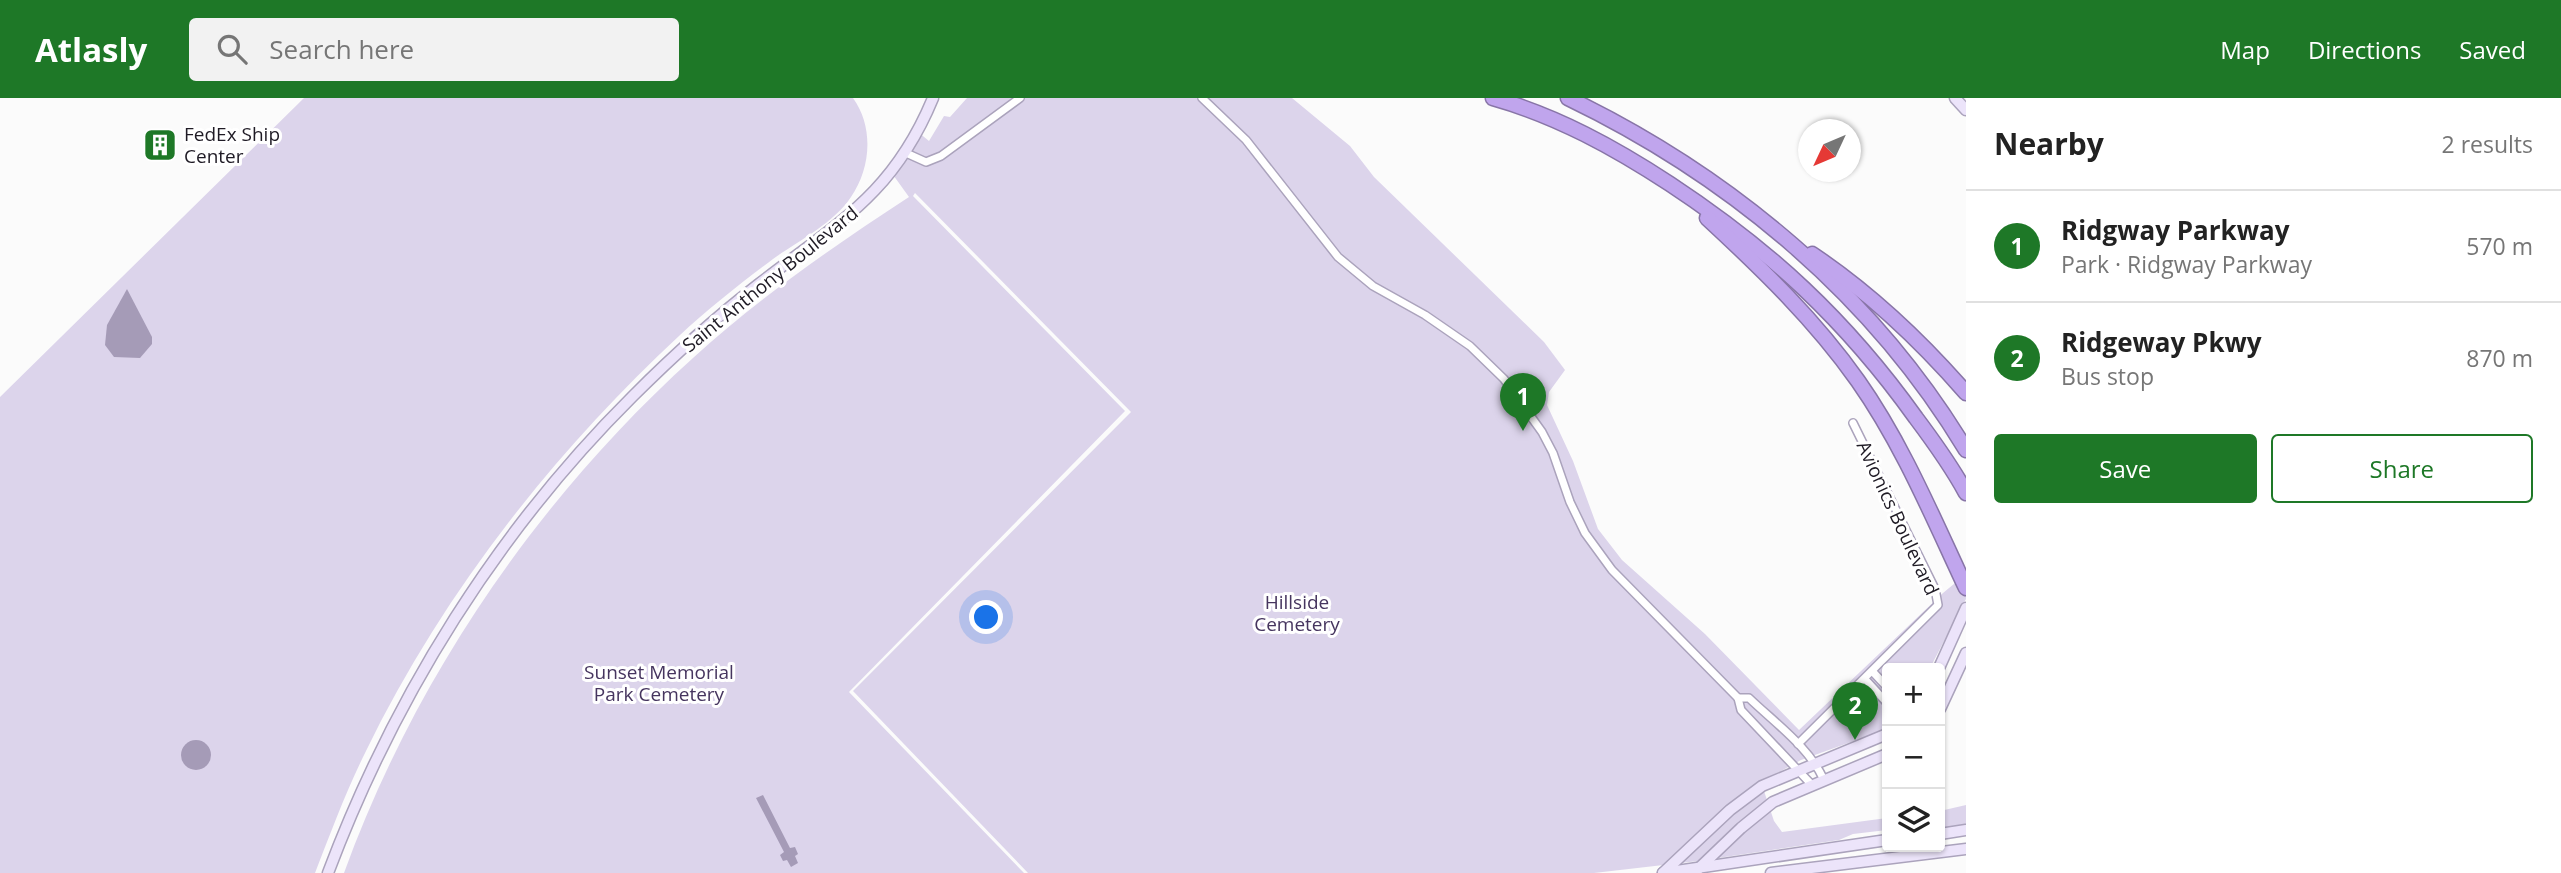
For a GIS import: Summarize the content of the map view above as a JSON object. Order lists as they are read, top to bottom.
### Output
{
  "streets": {
    "main road": ["Saint Anthony Boulevard"],
    "street": ["Avionics Boulevard"]
  },
  "parks": ["Hillside Cemetery", "Sunset Memorial Park Cemetery"],
  "places": {
    "building": ["FedEx Ship Center"]
  },
  "north": "bottom left",
  "page": {
    "header": "Atlasly",
    "search": "Search here",
    "nav": ["Map", "Directions", "Saved"],
    "heading": ["Nearby", "2 results"],
    "list": [
      {
        "mark": "1",
        "name": "Ridgway Parkway",
        "note": "Park · Ridgway Parkway",
        "value": "570 m"
      },
      {
        "mark": "2",
        "name": "Ridgeway Pkwy",
        "note": "Bus stop",
        "value": "870 m"
      }
    ],
    "pins": ["1", "2"],
    "buttons": ["Save", "Share"],
    "map_buttons": ["+", "−"]
  }
}
